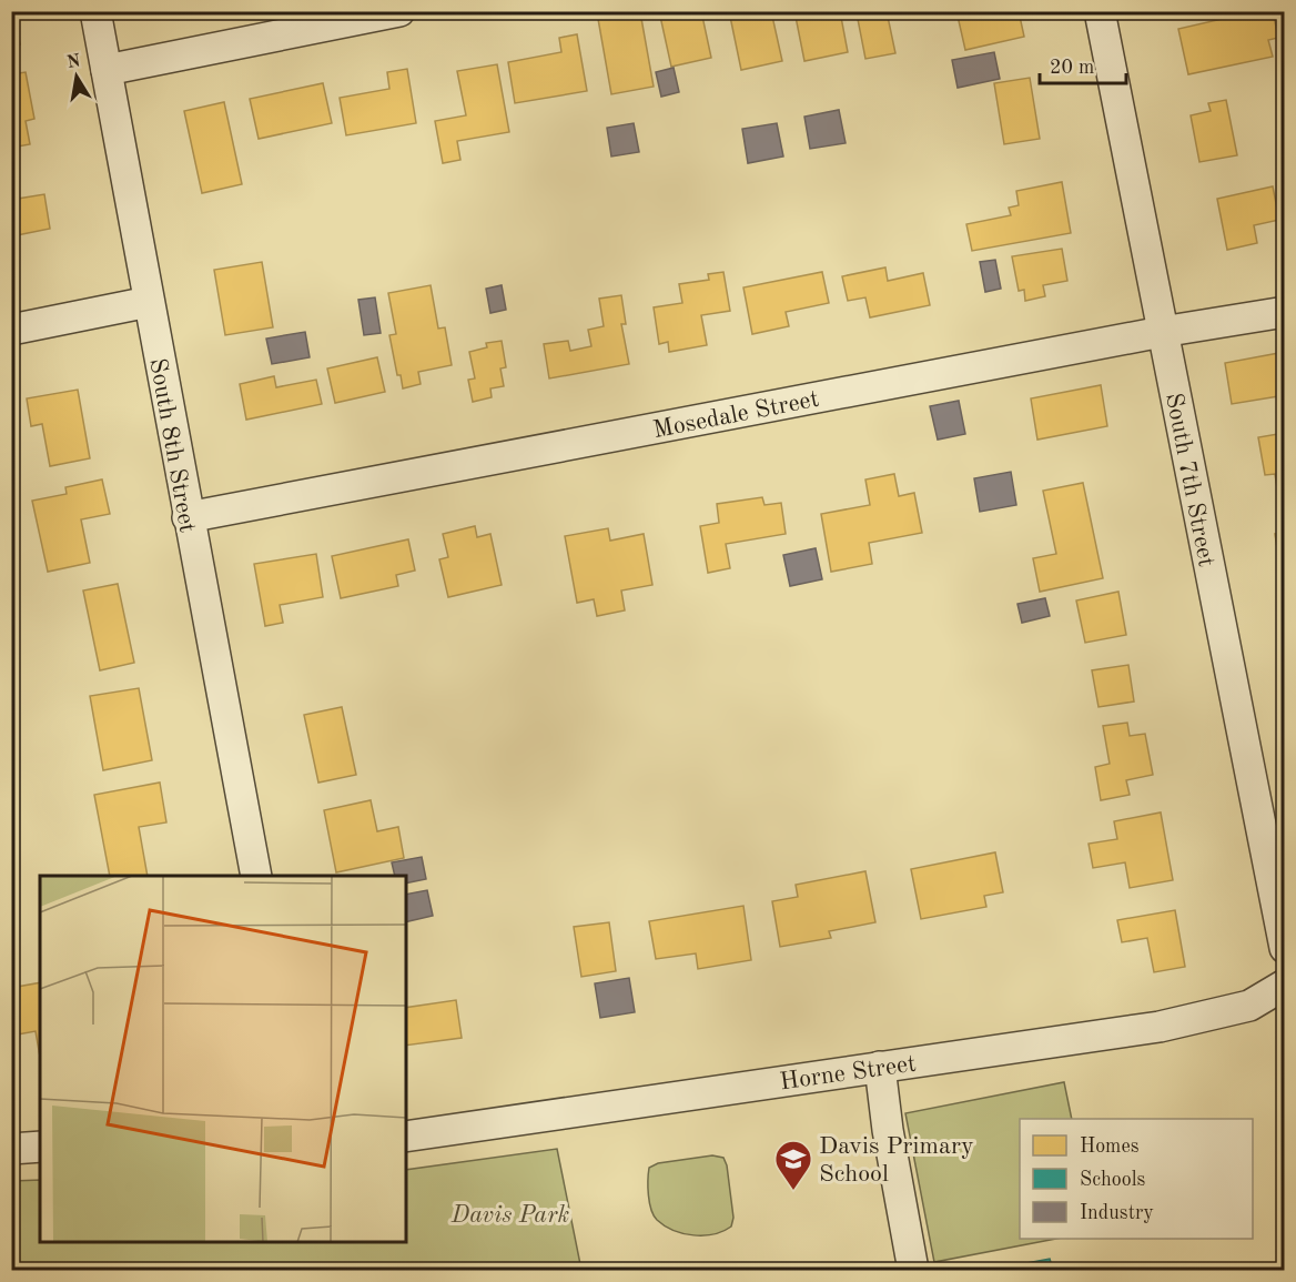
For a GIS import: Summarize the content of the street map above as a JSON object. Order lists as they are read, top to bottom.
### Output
{
  "streets": {
    "street": [
      "Mosedale Street",
      "South 8th Street",
      "South 7th Street",
      "Horne Street"
    ]
  },
  "crossings": [
    ["Mosedale Street", "South 8th Street"],
    ["Mosedale Street", "South 7th Street"]
  ],
  "parks": ["Davis Park"],
  "places": {
    "school or university": ["Davis Primary School"]
  },
  "legend": ["Homes", "Schools", "Industry"],
  "scale_bar": "20 m",
  "north": "top"
}
